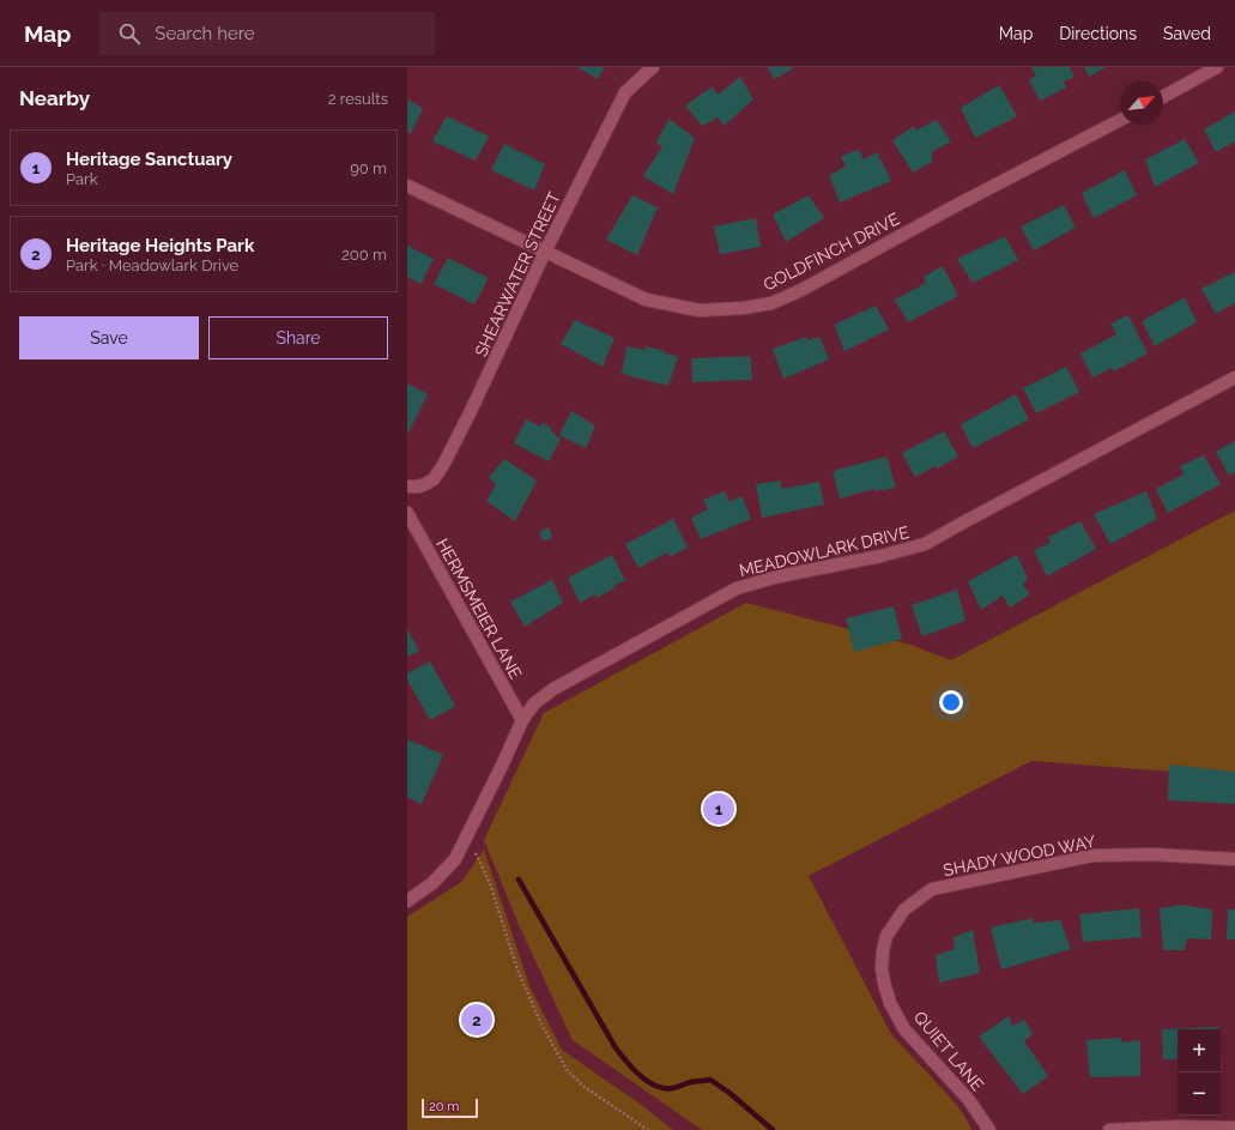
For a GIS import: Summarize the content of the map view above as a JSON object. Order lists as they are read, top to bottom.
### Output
{
  "streets": {
    "street": [
      "GOLDFINCH DRIVE",
      "SHEARWATER STREET",
      "MEADOWLARK DRIVE",
      "HERMSMEIER LANE",
      "SHADY WOOD WAY",
      "QUIET LANE"
    ]
  },
  "crossings": [
    ["GOLDFINCH DRIVE", "SHEARWATER STREET"],
    ["MEADOWLARK DRIVE", "HERMSMEIER LANE"],
    ["SHADY WOOD WAY", "QUIET LANE"]
  ],
  "scale_bar": "20 m",
  "north": "top right",
  "page": {
    "header": "Map",
    "search": "Search here",
    "nav": ["Map", "Directions", "Saved"],
    "heading": ["Nearby", "2 results"],
    "list": [
      {
        "mark": "1",
        "name": "Heritage Sanctuary",
        "note": "Park",
        "value": "90 m"
      },
      {
        "mark": "2",
        "name": "Heritage Heights Park",
        "note": "Park · Meadowlark Drive",
        "value": "200 m"
      }
    ],
    "buttons": ["Save", "Share"],
    "pins": ["1", "2"],
    "map_buttons": ["+", "−"],
    "scale": "20 m"
  }
}
